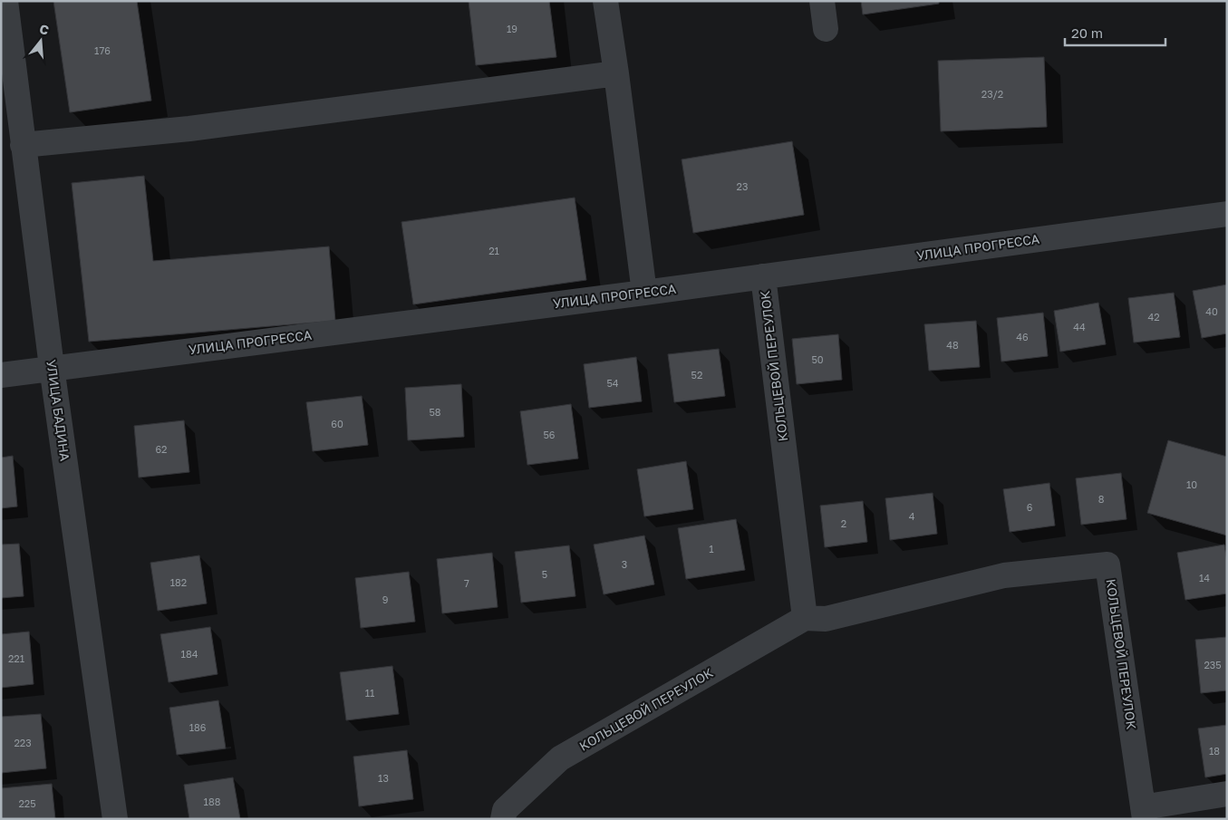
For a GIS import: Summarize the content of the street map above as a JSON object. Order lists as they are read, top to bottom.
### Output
{
  "streets": {
    "street": ["УЛИЦА ПРОГРЕССА", "КОЛЬЦЕВОЙ ПЕРЕУЛОК", "УЛИЦА БАДИНА"]
  },
  "crossings": [
    ["УЛИЦА ПРОГРЕССА", "КОЛЬЦЕВОЙ ПЕРЕУЛОК"],
    ["УЛИЦА ПРОГРЕССА", "УЛИЦА БАДИНА"]
  ],
  "house_numbers": [
    "19",
    "176",
    "23/2",
    "23",
    "21",
    "40",
    "42",
    "44",
    "46",
    "48",
    "50",
    "52",
    "54",
    "58",
    "60",
    "56",
    "62",
    "10",
    "8",
    "6",
    "4",
    "2",
    "1",
    "3",
    "5",
    "14",
    "182",
    "7",
    "9",
    "184",
    "221",
    "235",
    "11",
    "186",
    "223",
    "18",
    "13",
    "188",
    "225"
  ],
  "scale_bar": "20 m",
  "north": "top"
}
